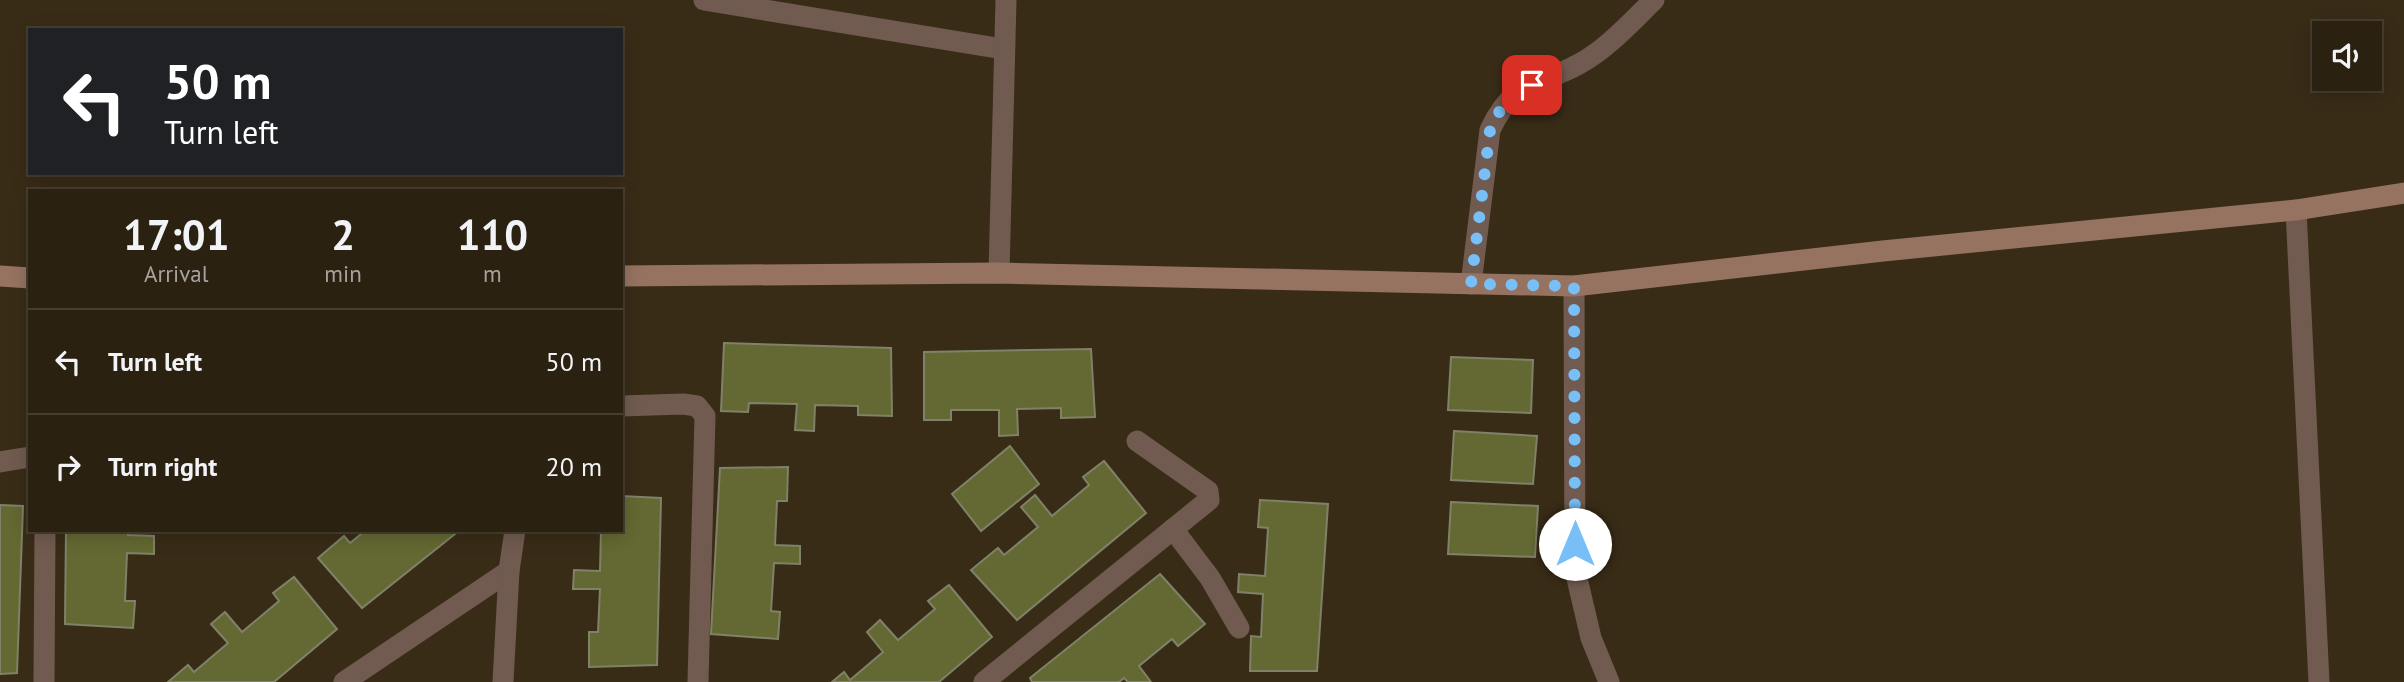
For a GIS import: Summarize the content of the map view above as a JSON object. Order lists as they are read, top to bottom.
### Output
{
  "page": {
    "turn": ["50 m", "Turn left"],
    "eta": [
      "17:01",
      "Arrival",
      "2",
      "min",
      "110",
      "m"
    ],
    "list": [
      {
        "name": "Turn left",
        "value": "50 m"
      },
      {
        "name": "Turn right",
        "value": "20 m"
      }
    ]
  }
}
